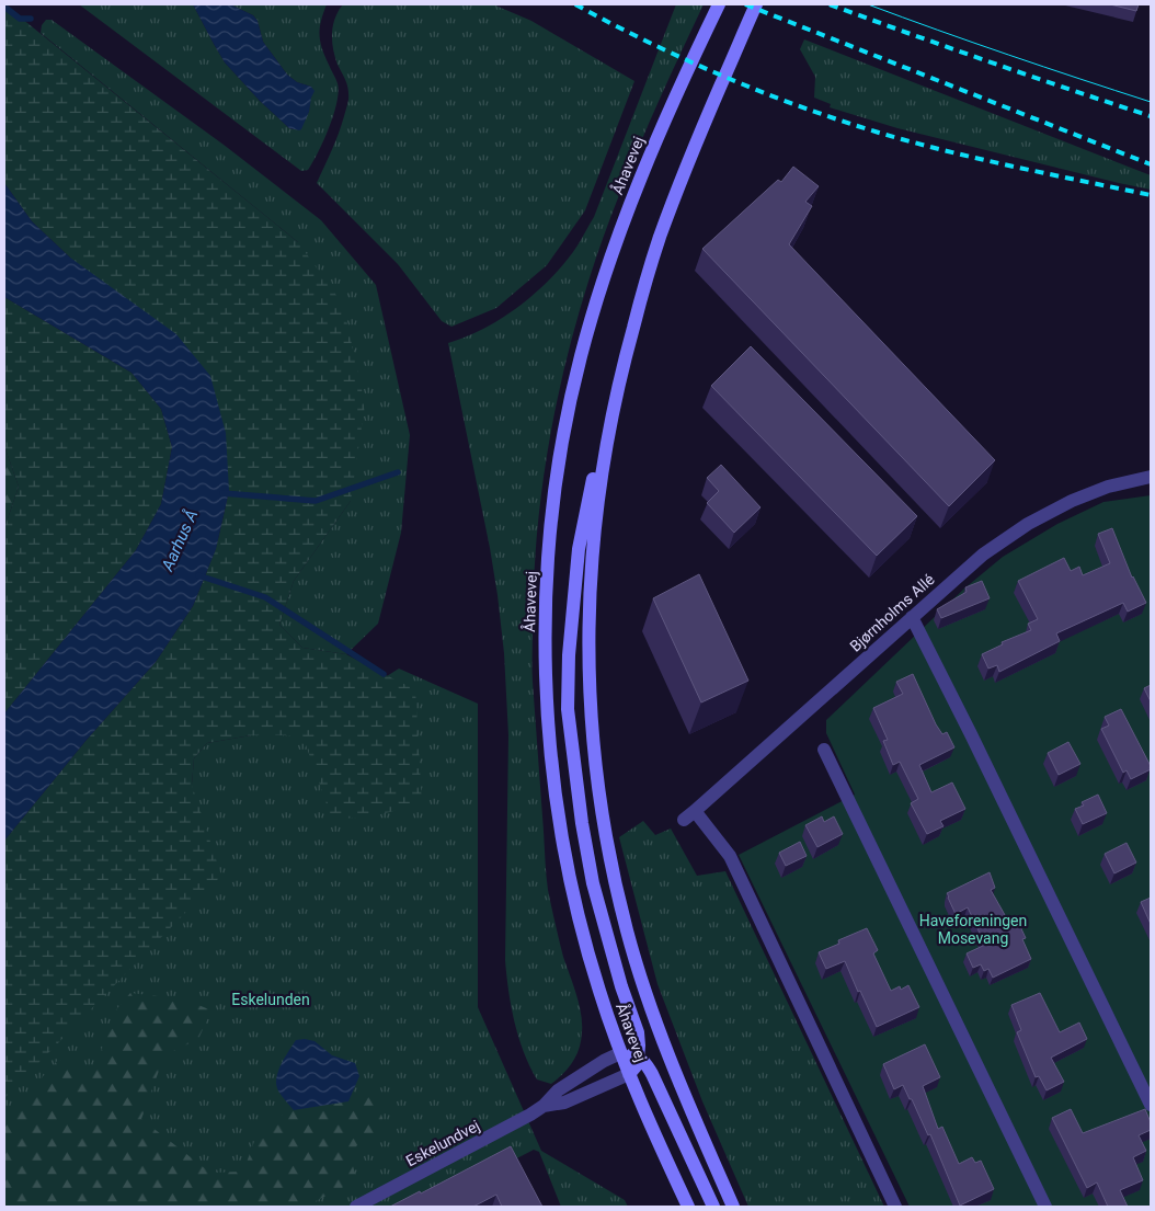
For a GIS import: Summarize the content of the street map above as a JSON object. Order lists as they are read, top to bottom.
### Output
{
  "streets": {
    "main road": ["Åhavevej"],
    "street": ["Bjørnholms Allé", "Eskelundvej"]
  },
  "crossings": [
    ["Åhavevej", "Eskelundvej"]
  ],
  "water": ["Aarhus Å"],
  "parks": ["Haveforeningen Mosevang", "Eskelunden"]
}
